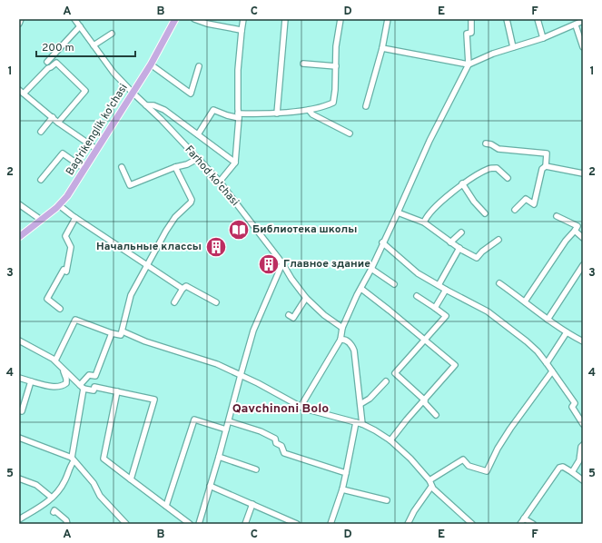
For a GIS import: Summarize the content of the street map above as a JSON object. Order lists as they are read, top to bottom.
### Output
{
  "streets": {
    "main road": ["Bag'rikenglik ko'chasi"],
    "street": ["Farhod ko'chasi"]
  },
  "crossings": [
    ["Bag'rikenglik ko'chasi", "Farhod ko'chasi"]
  ],
  "districts": ["Qavchinoni Bolo"],
  "places": {
    "library": ["Библиотека школы"],
    "building": ["Начальные классы", "Главное здание"]
  },
  "scale_bar": "200 m",
  "grid": {
    "columns": [
      "A",
      "B",
      "C",
      "D",
      "E",
      "F"
    ],
    "rows": [
      "1",
      "2",
      "3",
      "4",
      "5"
    ]
  }
}
